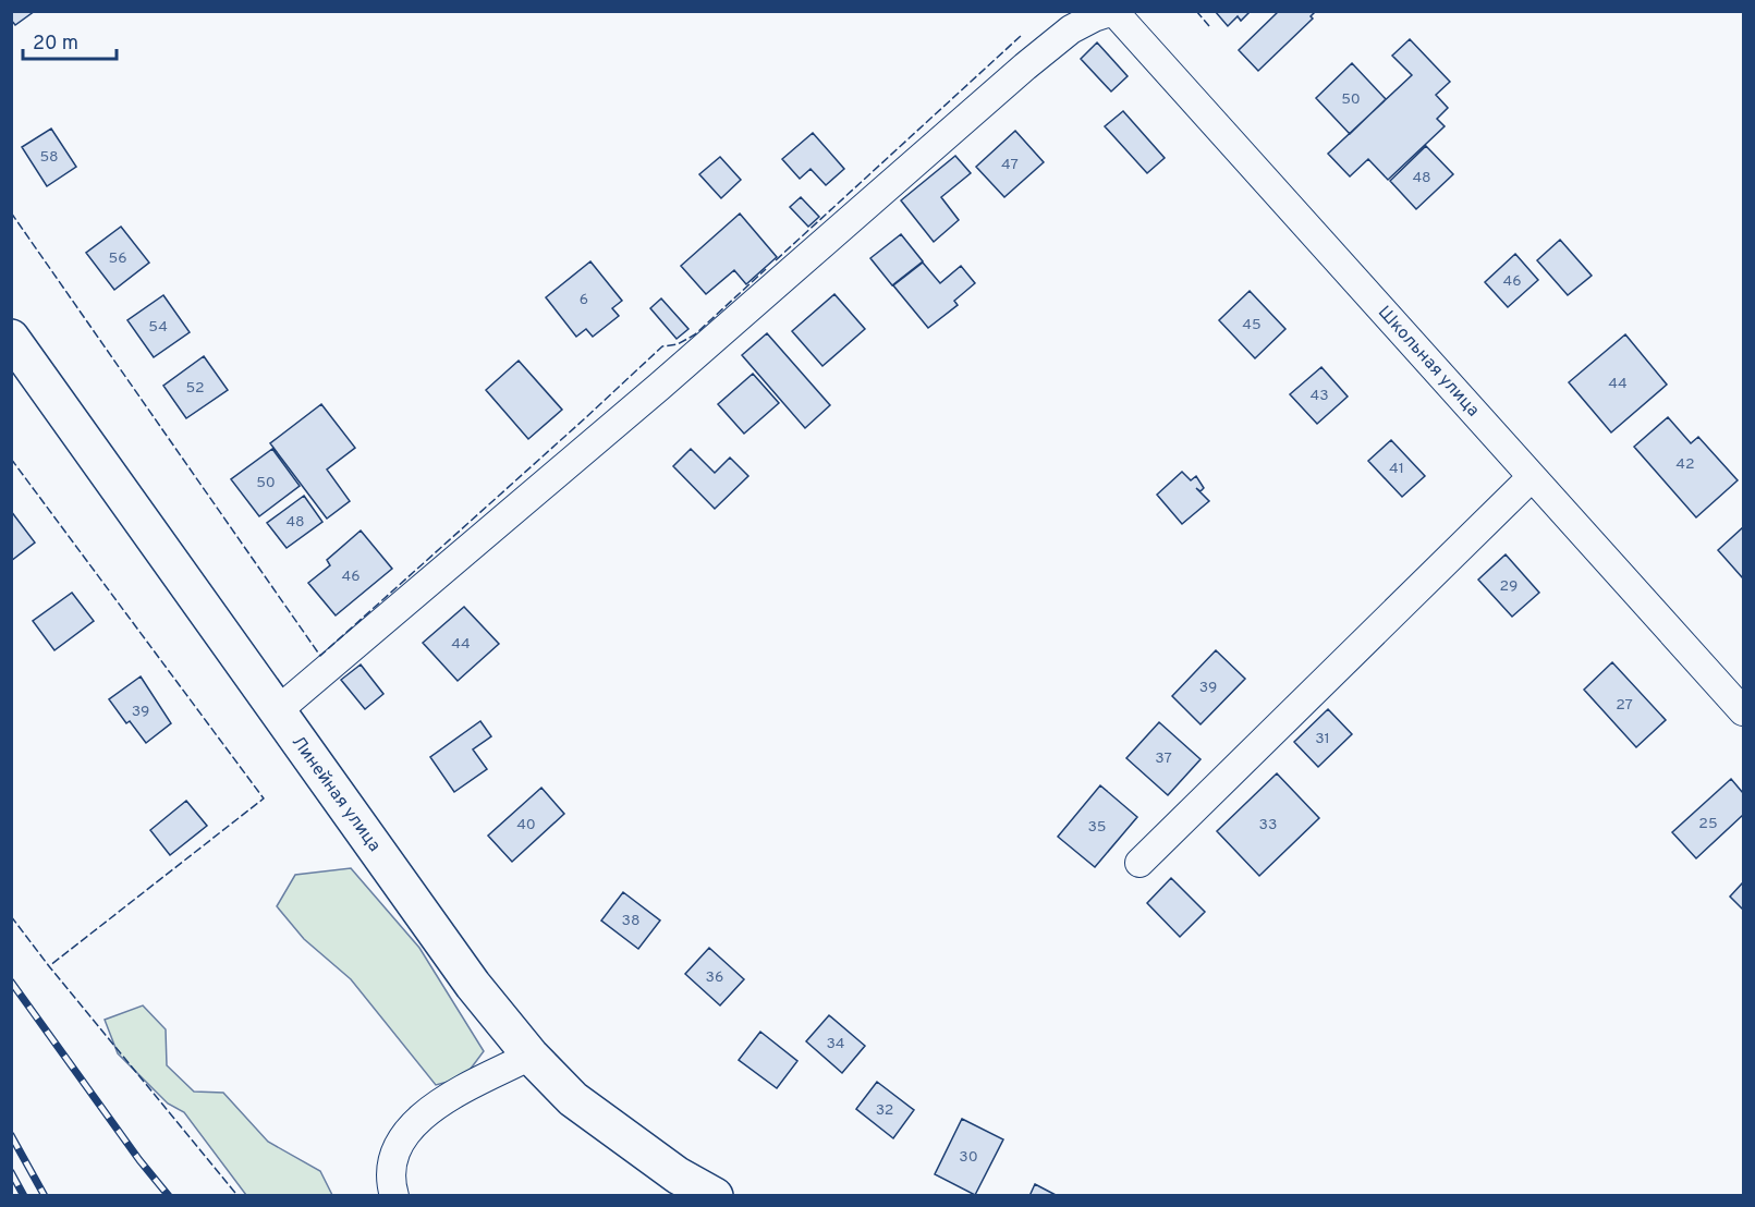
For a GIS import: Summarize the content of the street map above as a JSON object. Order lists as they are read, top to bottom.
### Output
{
  "streets": {
    "main road": ["Линейная улица"],
    "street": ["Школьная улица"]
  },
  "house_numbers": [
    "50",
    "58",
    "47",
    "48",
    "56",
    "46",
    "6",
    "45",
    "54",
    "44",
    "52",
    "43",
    "42",
    "41",
    "50",
    "48",
    "46",
    "29",
    "44",
    "39",
    "27",
    "39",
    "31",
    "37",
    "25",
    "40",
    "33",
    "35",
    "38",
    "36",
    "34",
    "32",
    "30"
  ],
  "scale_bar": "20 m"
}
